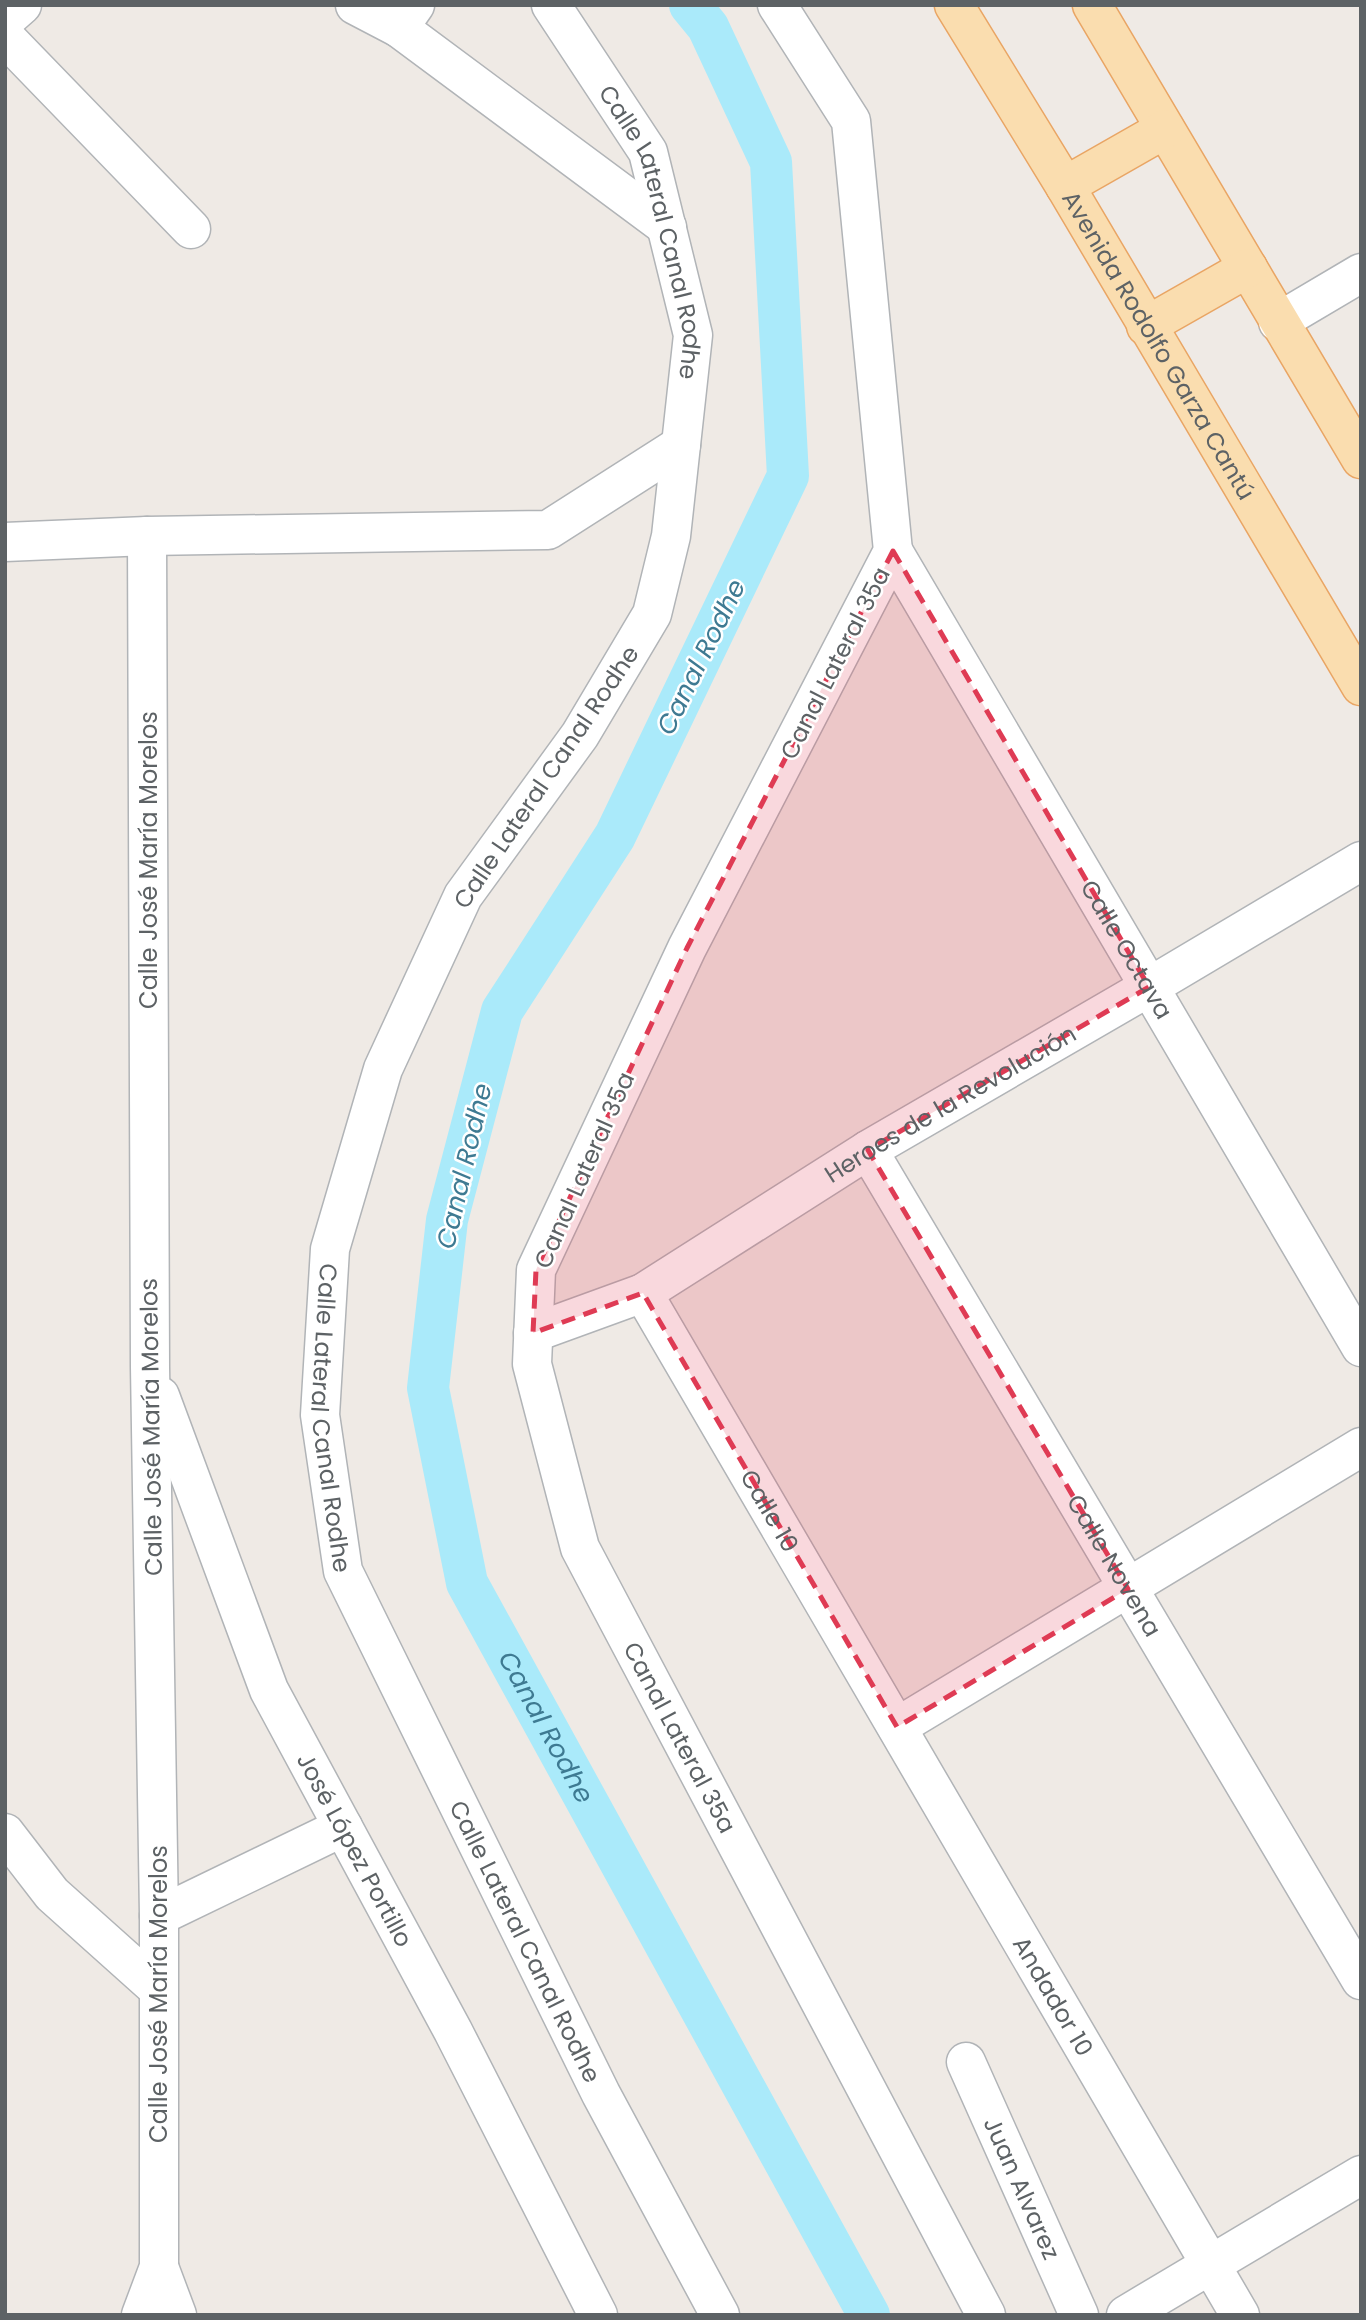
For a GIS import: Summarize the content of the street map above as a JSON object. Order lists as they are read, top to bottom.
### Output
{
  "streets": {
    "main road": ["Avenida Rodolfo Garza Cantú"],
    "street": [
      "Calle Lateral Canal Rodhe",
      "Canal Lateral 35a",
      "Calle José María Morelos",
      "Calle Octava",
      "Heroes de la Revolución",
      "Calle 10",
      "Calle Novena",
      "José López Portillo",
      "Andador 10",
      "Juan Alvarez"
    ]
  },
  "crossings": [
    ["Canal Lateral 35a", "Calle Octava"],
    ["Canal Lateral 35a", "Heroes de la Revolución"],
    ["Calle José María Morelos", "José López Portillo"],
    ["Calle Octava", "Heroes de la Revolución"],
    ["Heroes de la Revolución", "Calle 10"],
    ["Heroes de la Revolución", "Calle Novena"],
    ["Calle 10", "Andador 10"]
  ],
  "water": ["Canal Rodhe"]
}
